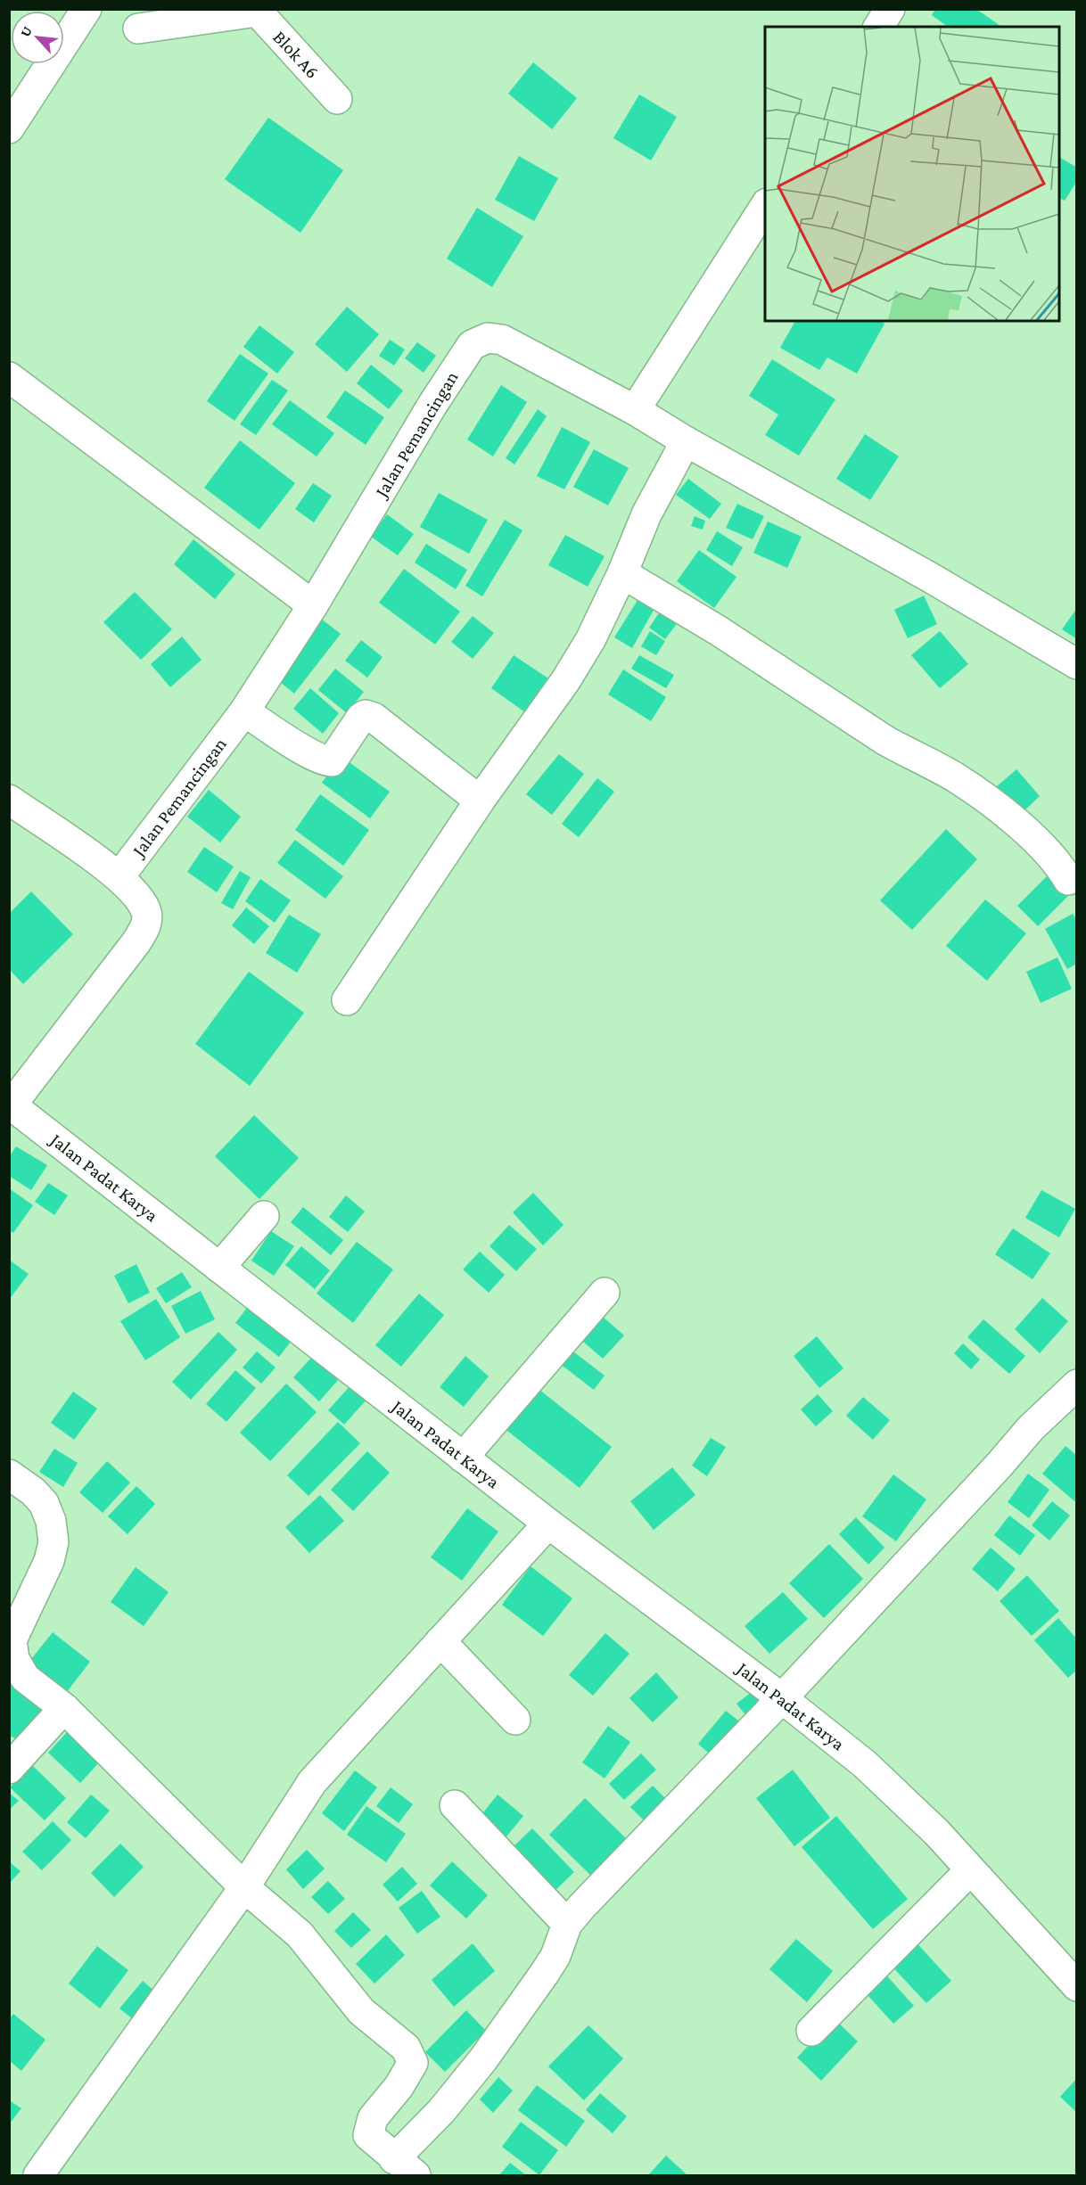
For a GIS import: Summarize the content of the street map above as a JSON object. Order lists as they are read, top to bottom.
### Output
{
  "streets": {
    "street": ["Blok A6", "Jalan Pemancingan", "Jalan Padat Karya"]
  },
  "crossings": [
    ["Jalan Pemancingan", "Jalan Padat Karya"]
  ],
  "north": "top left"
}
